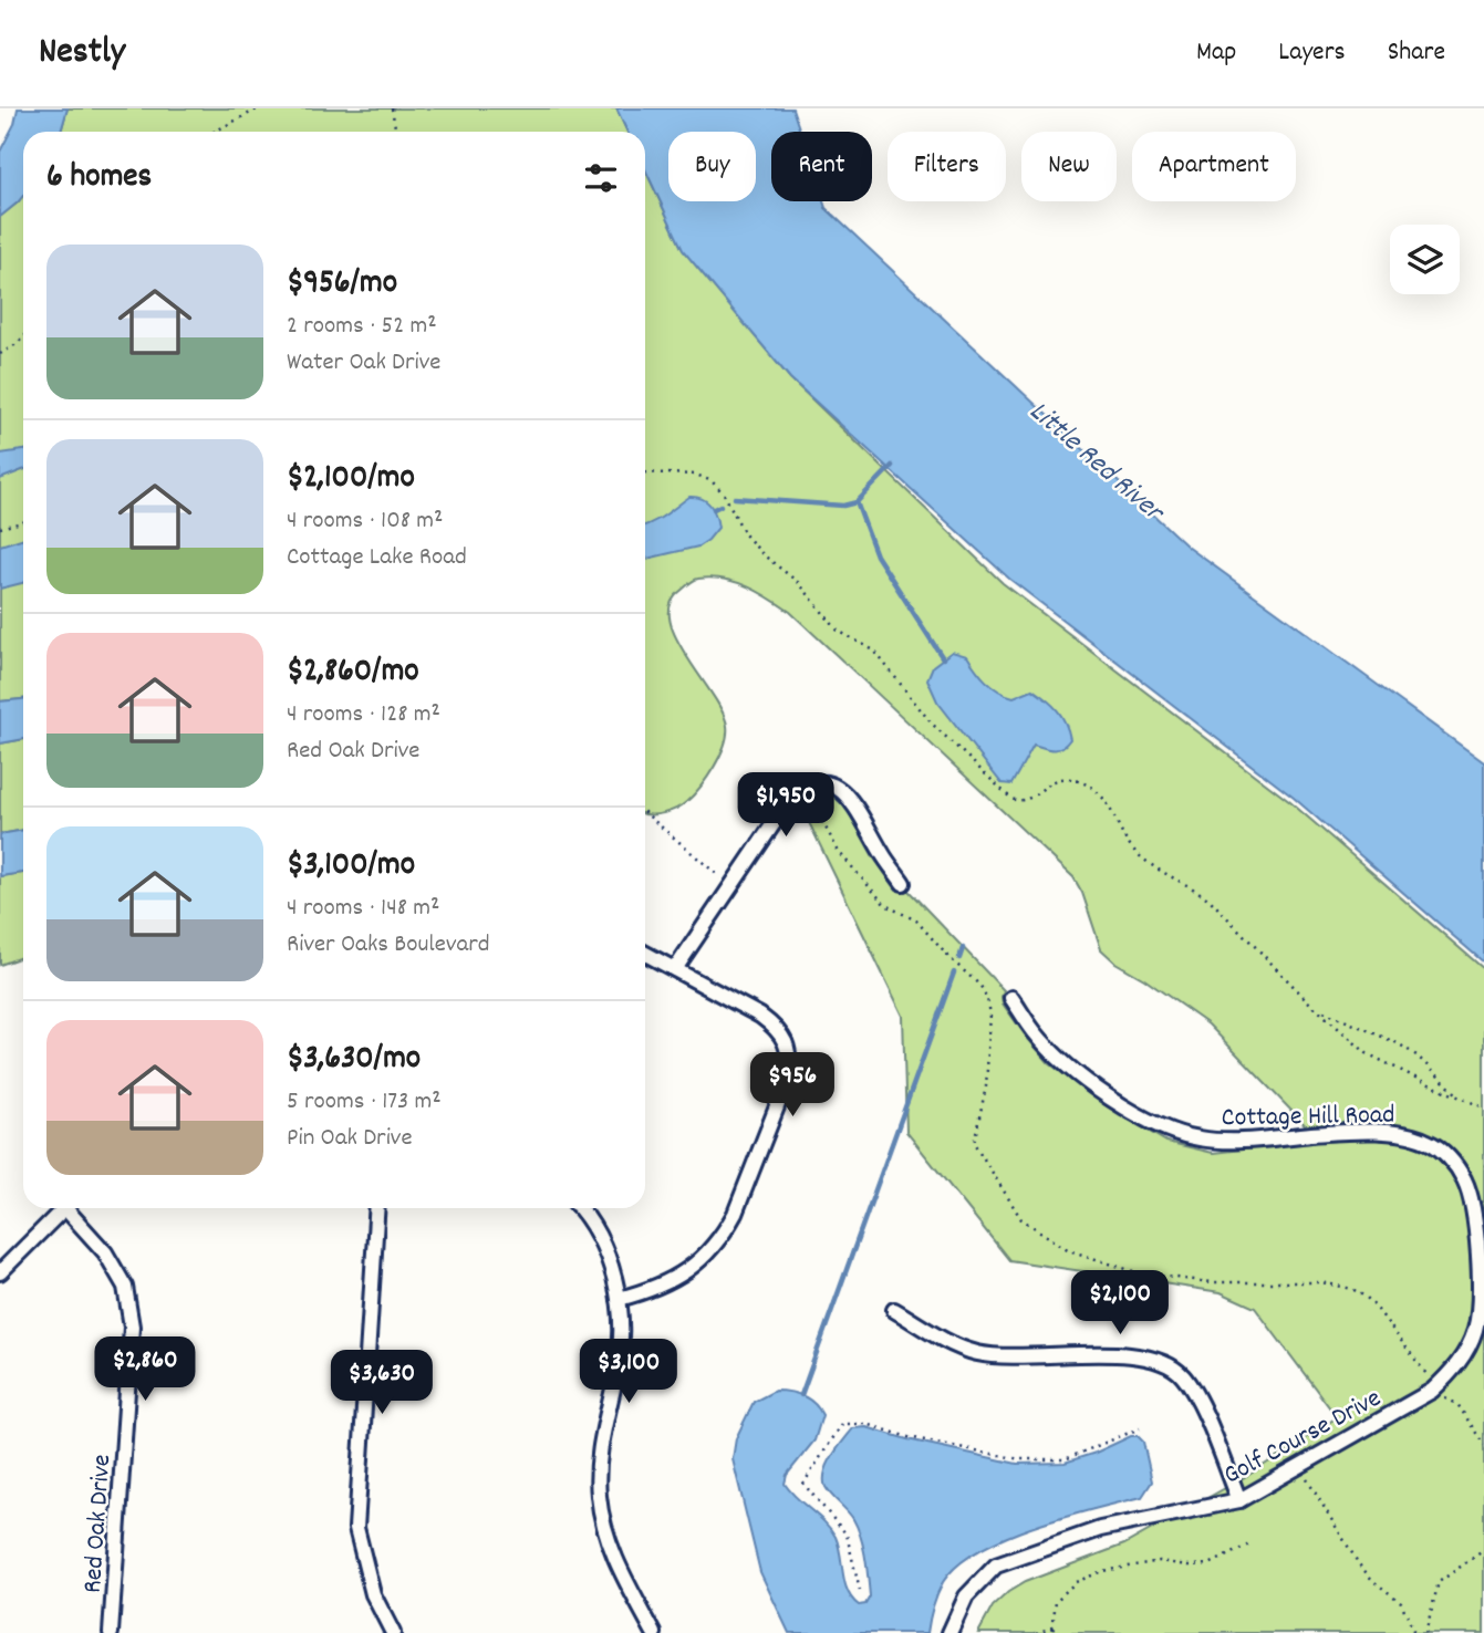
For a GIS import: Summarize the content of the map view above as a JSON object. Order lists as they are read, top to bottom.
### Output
{
  "streets": {
    "street": ["Cottage Hill Road", "Golf Course Drive", "Red Oak Drive"]
  },
  "crossings": [
    ["Cottage Hill Road", "Golf Course Drive"]
  ],
  "water": ["Little Red River"],
  "page": {
    "header": "Nestly",
    "nav": ["Map", "Layers", "Share"],
    "chip": [
      "Buy",
      "Rent",
      "Filters",
      "New",
      "Apartment"
    ],
    "heading": "6 homes",
    "list": [
      {
        "name": "$956/mo",
        "note": "2 rooms · 52 m² · Water Oak Drive"
      },
      {
        "name": "$2,100/mo",
        "note": "4 rooms · 108 m² · Cottage Lake Road"
      },
      {
        "name": "$2,860/mo",
        "note": "4 rooms · 128 m² · Red Oak Drive"
      },
      {
        "name": "$3,100/mo",
        "note": "4 rooms · 148 m² · River Oaks Boulevard"
      },
      {
        "name": "$3,630/mo",
        "note": "5 rooms · 173 m² · Pin Oak Drive"
      }
    ],
    "price": [
      "$1,950",
      "$956",
      "$2,100",
      "$2,860",
      "$3,100",
      "$3,630"
    ]
  }
}
